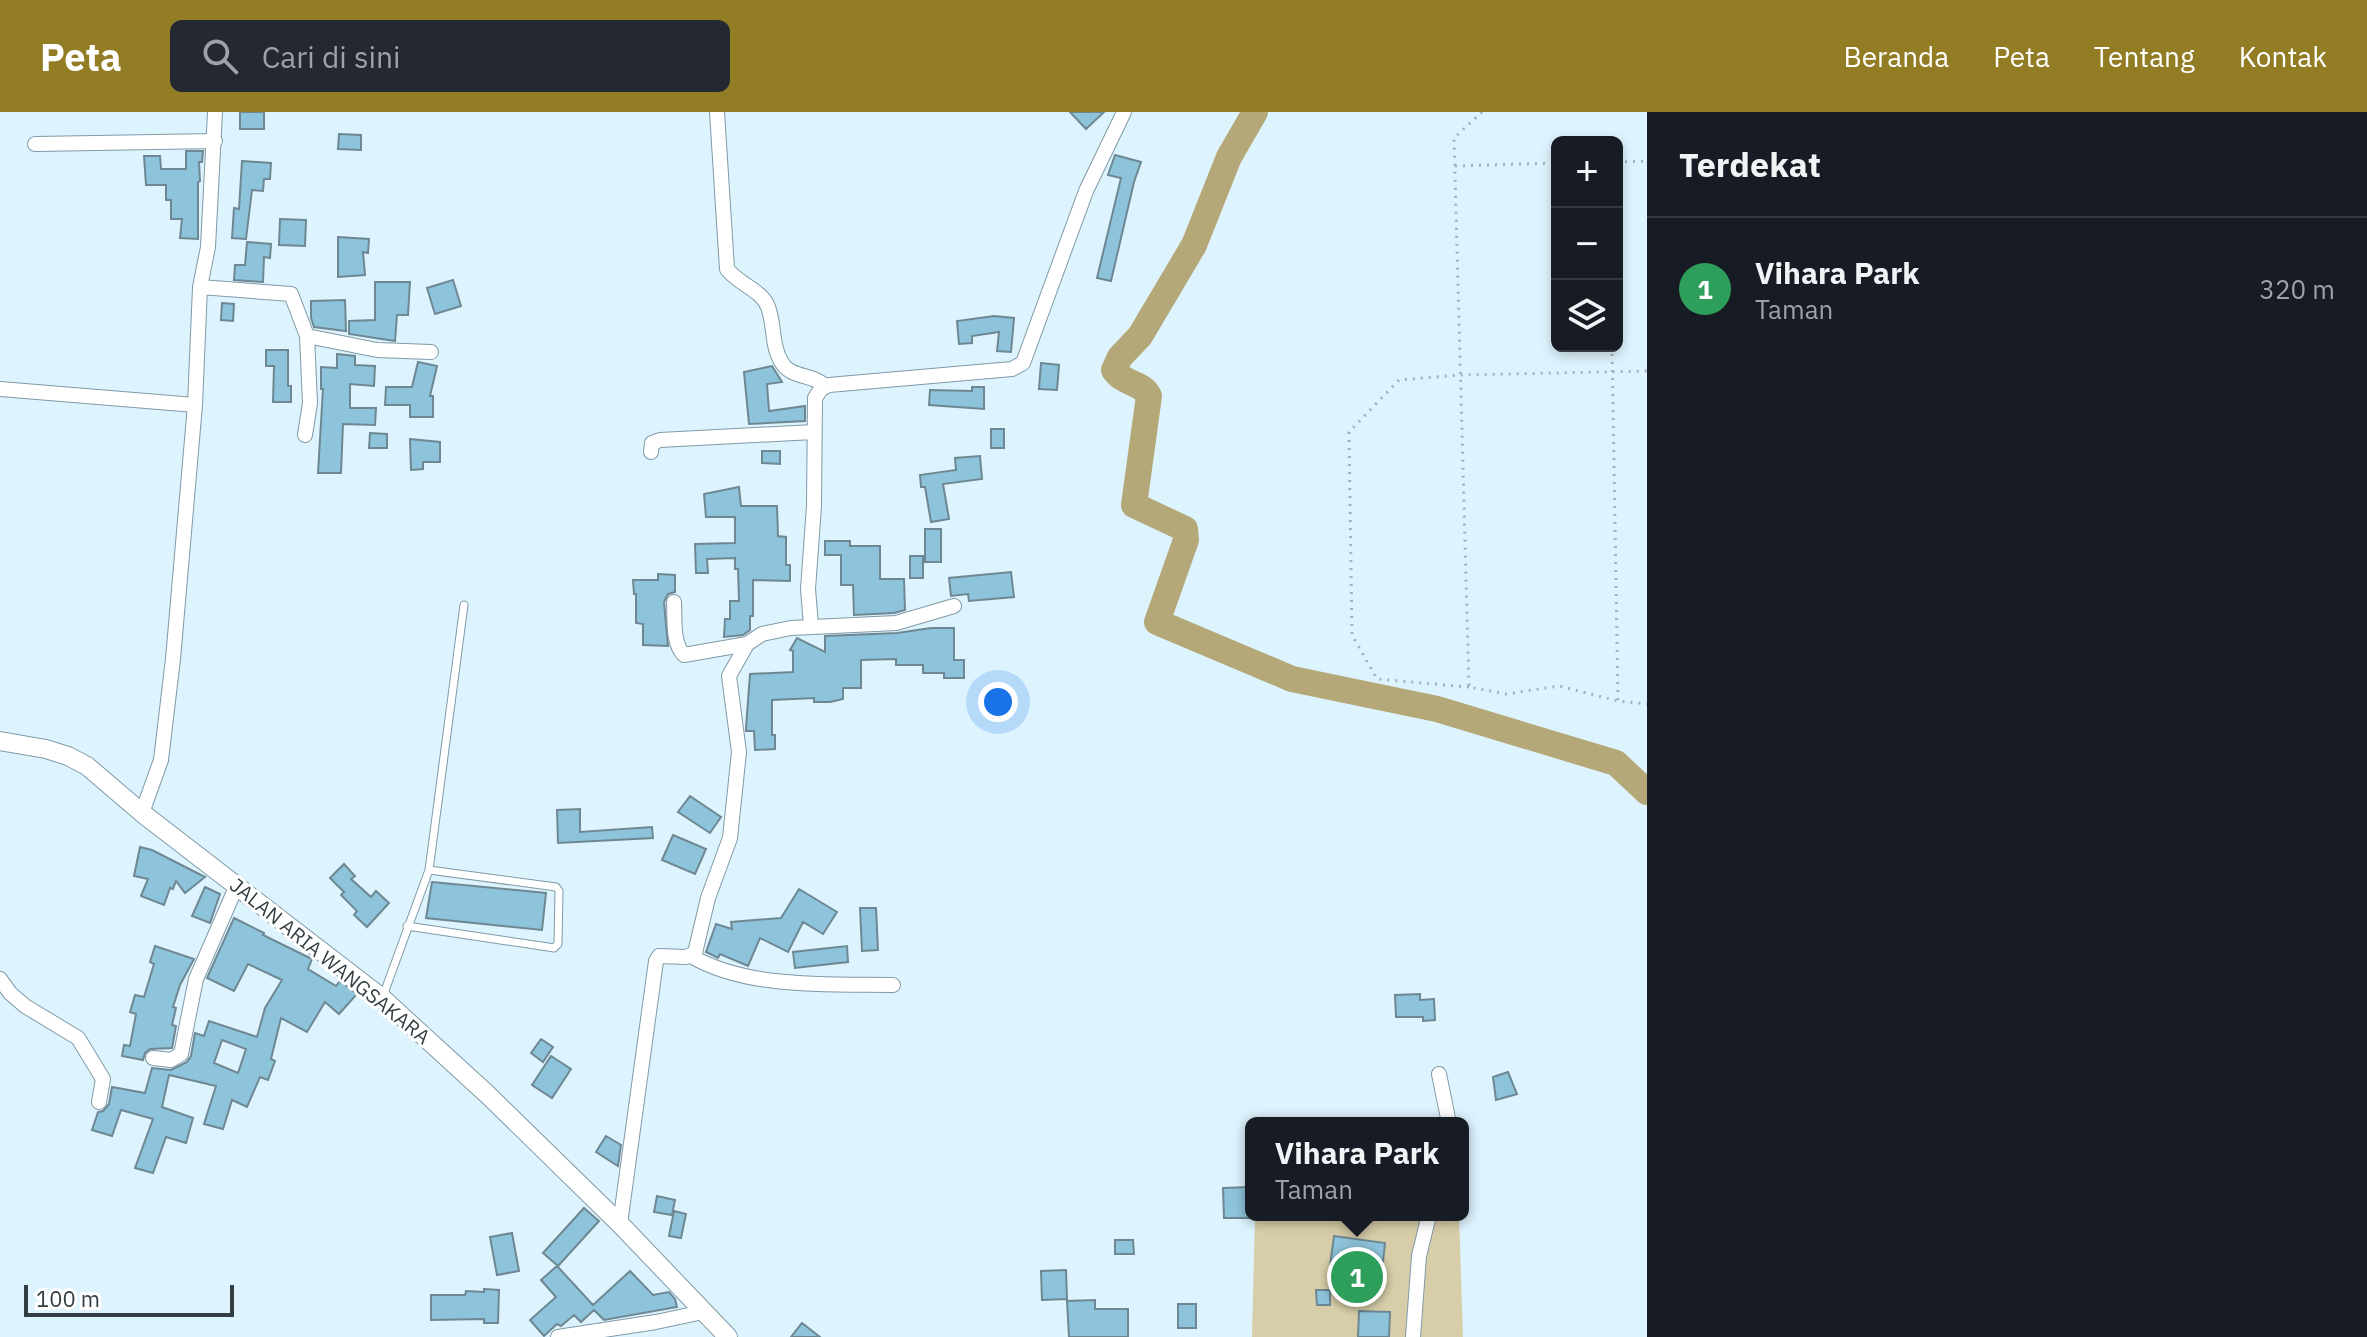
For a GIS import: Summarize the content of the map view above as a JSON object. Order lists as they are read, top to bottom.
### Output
{
  "streets": {
    "street": ["JALAN ARIA WANGSAKARA"]
  },
  "scale_bar": "100 m",
  "page": {
    "header": "Peta",
    "search": "Cari di sini",
    "nav": [
      "Beranda",
      "Peta",
      "Tentang",
      "Kontak"
    ],
    "heading": "Terdekat",
    "map_buttons": ["+", "−"],
    "list": [
      {
        "mark": "1",
        "name": "Vihara Park",
        "note": "Taman",
        "value": "320 m"
      }
    ],
    "popup": ["Vihara Park", "Taman"],
    "pins": "1",
    "scale": "100 m"
  }
}
